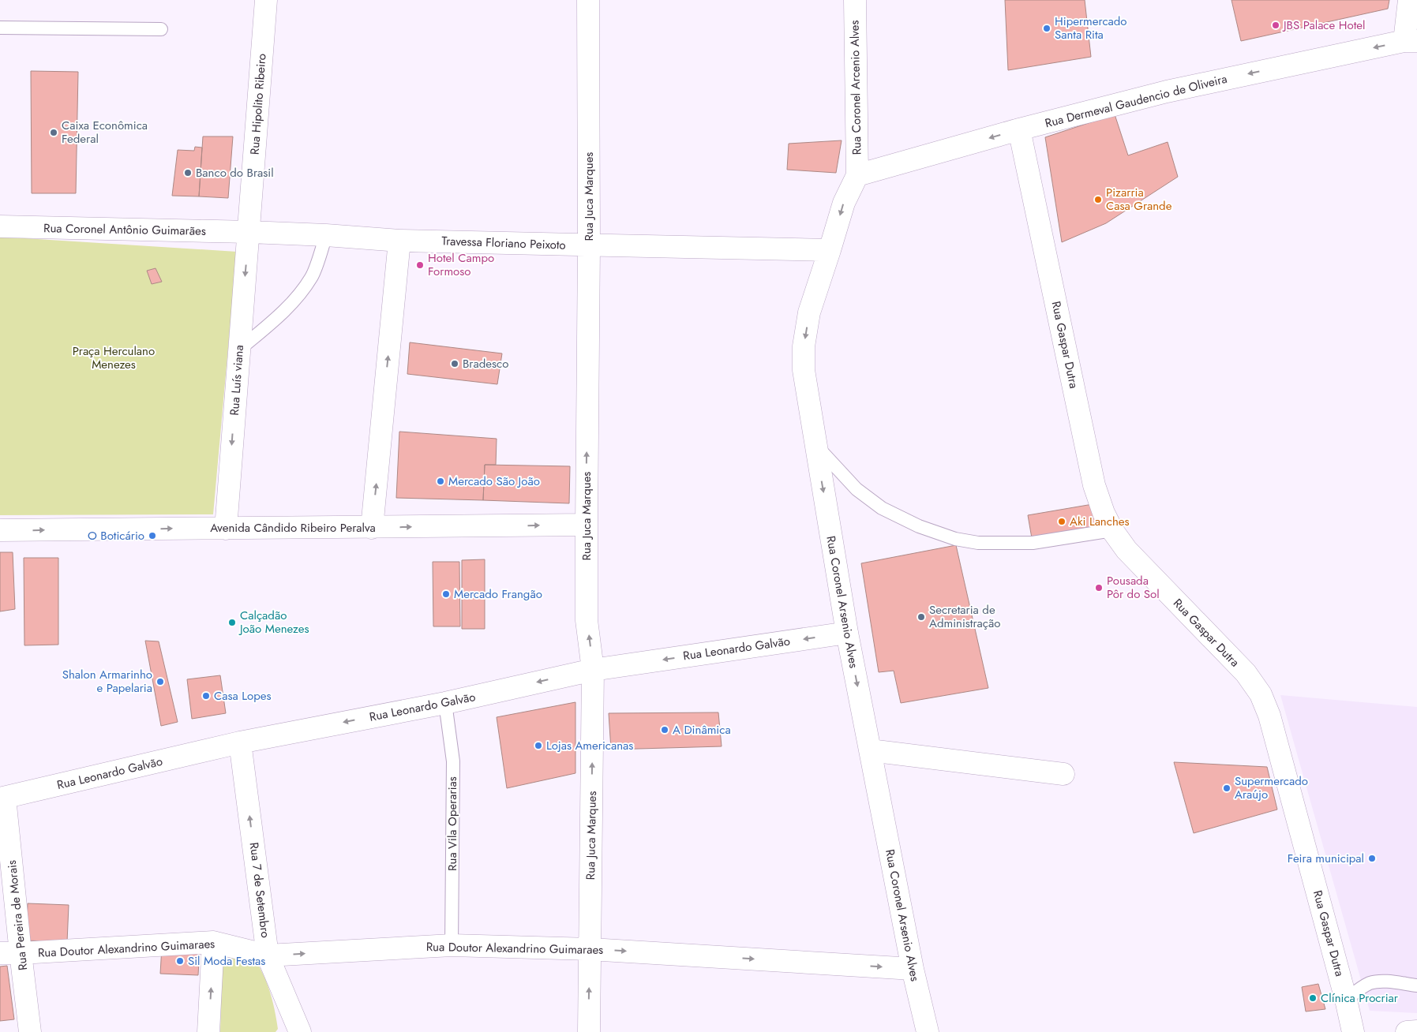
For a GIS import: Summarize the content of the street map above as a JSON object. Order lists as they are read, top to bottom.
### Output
{
  "streets": {
    "street": [
      "Rua Coronel Arcenio Alves",
      "Rua Dermeval Gaudencio de Oliveira",
      "Rua Hipolito Ribeiro",
      "Rua Juca Marques",
      "Rua Coronel Antônio Guimarães",
      "Travessa Floriano Peixoto",
      "Rua Gaspar Dutra",
      "Rua Luís viana",
      "Avenida Cândido Ribeiro Peralva",
      "Rua Coronel Arsenio Alves",
      "Rua Leonardo Galvão",
      "Rua 7 de Setembro",
      "Rua Pereira de Morais",
      "Rua Doutor Alexandrino Guimaraes"
    ],
    "lane": ["Rua Vila Operarias"]
  },
  "crossings": [
    ["Rua Coronel Arcenio Alves", "Rua Dermeval Gaudencio de Oliveira"],
    ["Rua Coronel Arcenio Alves", "Rua Coronel Arsenio Alves"],
    ["Rua Dermeval Gaudencio de Oliveira", "Rua Gaspar Dutra"],
    ["Rua Dermeval Gaudencio de Oliveira", "Rua Coronel Arsenio Alves"],
    ["Rua Hipolito Ribeiro", "Rua Coronel Antônio Guimarães"],
    ["Rua Hipolito Ribeiro", "Travessa Floriano Peixoto"],
    ["Rua Hipolito Ribeiro", "Rua Luís viana"],
    ["Rua Juca Marques", "Travessa Floriano Peixoto"],
    ["Rua Juca Marques", "Avenida Cândido Ribeiro Peralva"],
    ["Rua Juca Marques", "Rua Leonardo Galvão"],
    ["Rua Juca Marques", "Rua Doutor Alexandrino Guimaraes"],
    ["Rua Coronel Antônio Guimarães", "Travessa Floriano Peixoto"],
    ["Rua Coronel Antônio Guimarães", "Rua Luís viana"],
    ["Travessa Floriano Peixoto", "Rua Luís viana"],
    ["Travessa Floriano Peixoto", "Rua Coronel Arsenio Alves"],
    ["Rua Luís viana", "Avenida Cândido Ribeiro Peralva"],
    ["Rua Coronel Arsenio Alves", "Rua Leonardo Galvão"],
    ["Rua Coronel Arsenio Alves", "Rua Doutor Alexandrino Guimaraes"],
    ["Rua Leonardo Galvão", "Rua Vila Operarias"],
    ["Rua Leonardo Galvão", "Rua 7 de Setembro"],
    ["Rua Leonardo Galvão", "Rua Pereira de Morais"],
    ["Rua Vila Operarias", "Rua Doutor Alexandrino Guimaraes"],
    ["Rua 7 de Setembro", "Rua Doutor Alexandrino Guimaraes"],
    ["Rua Pereira de Morais", "Rua Doutor Alexandrino Guimaraes"]
  ],
  "one_way": [
    "Rua Dermeval Gaudencio de Oliveira",
    "Rua Juca Marques",
    "Avenida Cândido Ribeiro Peralva",
    "Rua Coronel Arsenio Alves",
    "Rua Leonardo Galvão",
    "Rua 7 de Setembro",
    "Rua Doutor Alexandrino Guimaraes"
  ],
  "parks": ["Praça Herculano Menezes"],
  "places": [
    "JBS Palace Hotel",
    "Hipermercado Santa Rita",
    "Caixa Econômica Federal",
    "Banco do Brasil",
    "Pizarria Casa Grande",
    "Hotel Campo Formoso",
    "Bradesco",
    "Mercado São João",
    "Aki Lanches",
    "O Boticário",
    "Pousada Pôr do Sol",
    "Mercado Frangão",
    "Secretaria de Administração",
    "Calçadão João Menezes",
    "Shalon Armarinho e Papelaria",
    "Casa Lopes",
    "A Dinâmica",
    "Lojas Americanas",
    "Supermercado Araújo",
    "Feira municipal",
    "Sil Moda Festas",
    "Clínica Procriar"
  ]
}
